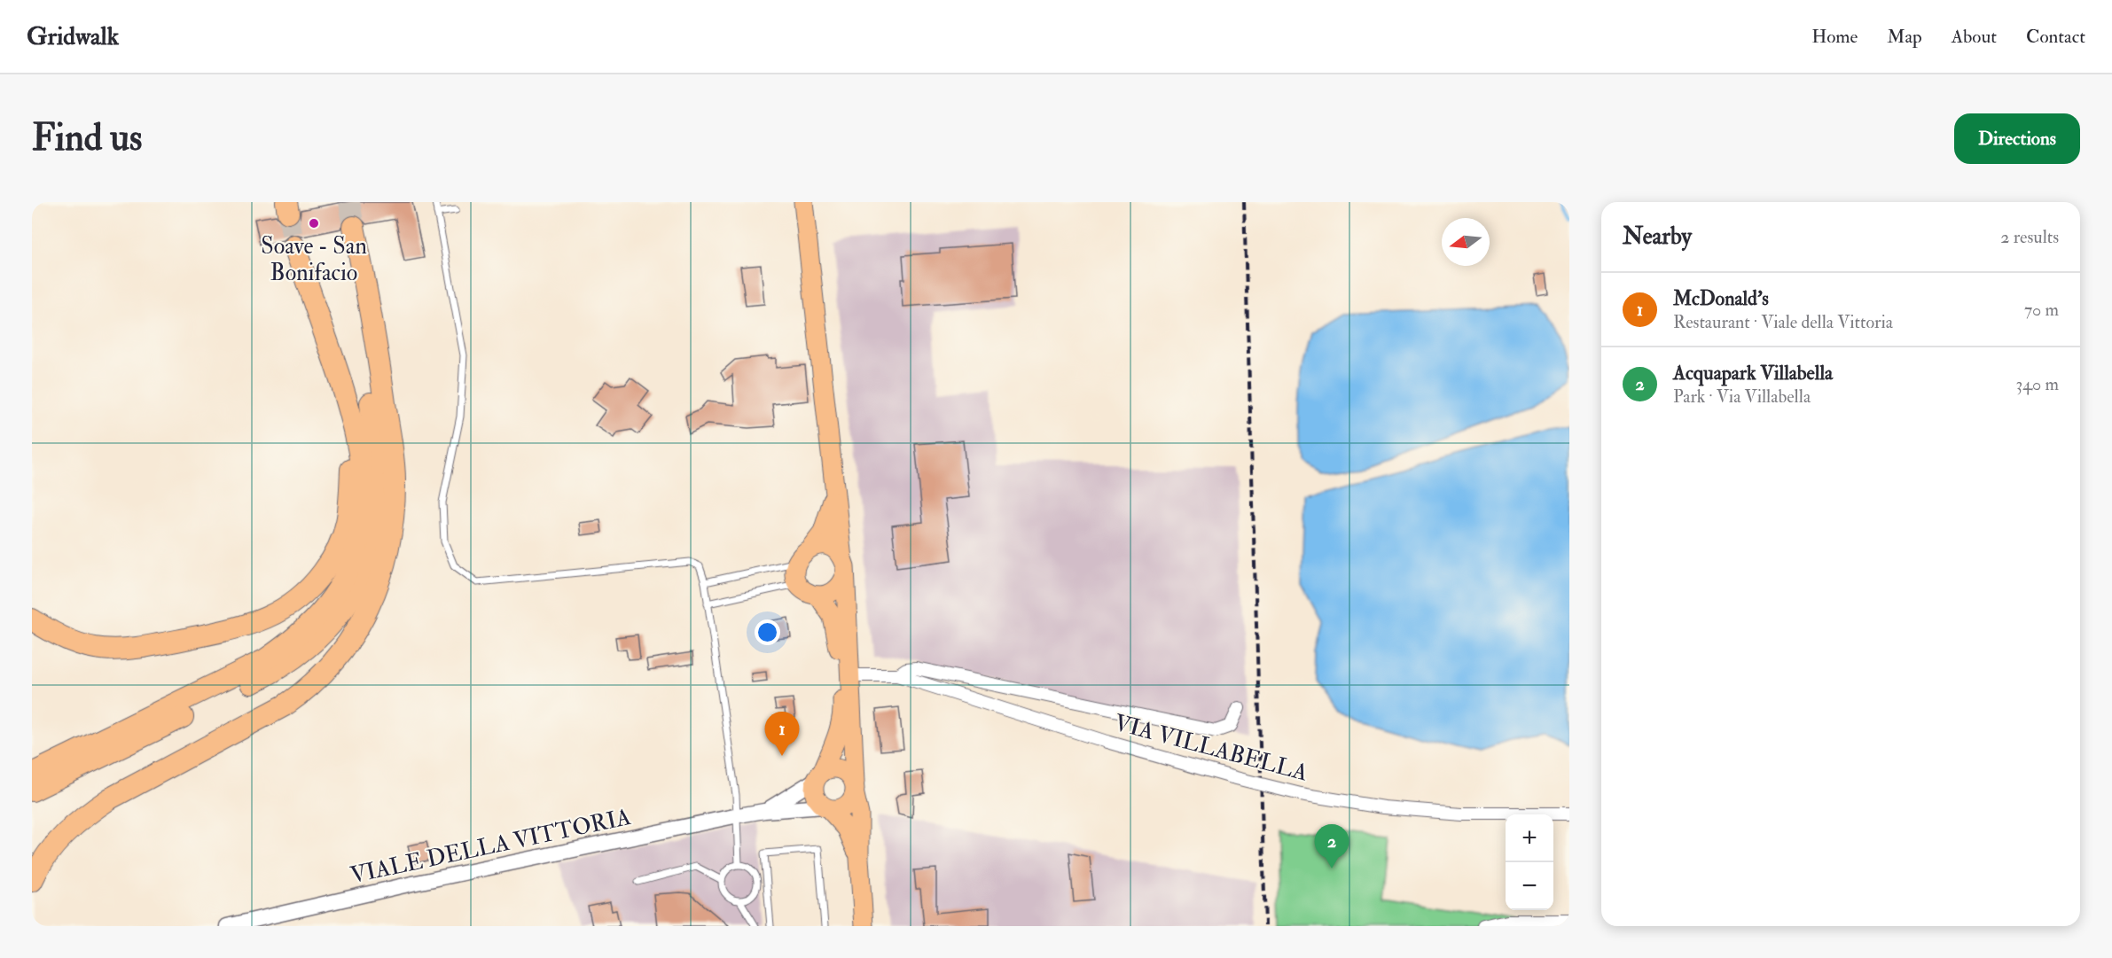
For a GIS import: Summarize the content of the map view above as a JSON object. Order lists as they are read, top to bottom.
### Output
{
  "streets": {
    "street": ["VIA VILLABELLA", "VIALE DELLA VITTORIA"]
  },
  "places": ["Soave - San Bonifacio"],
  "north": "left",
  "page": {
    "header": "Gridwalk",
    "nav": [
      "Home",
      "Map",
      "About",
      "Contact"
    ],
    "buttons": "Directions",
    "title": "Find us",
    "heading": ["Nearby", "2 results"],
    "list": [
      {
        "mark": "1",
        "name": "McDonald's",
        "note": "Restaurant · Viale della Vittoria",
        "value": "70 m"
      },
      {
        "mark": "2",
        "name": "Acquapark Villabella",
        "note": "Park · Via Villabella",
        "value": "340 m"
      }
    ],
    "pins": ["1", "2"],
    "map_buttons": ["+", "−"]
  }
}
